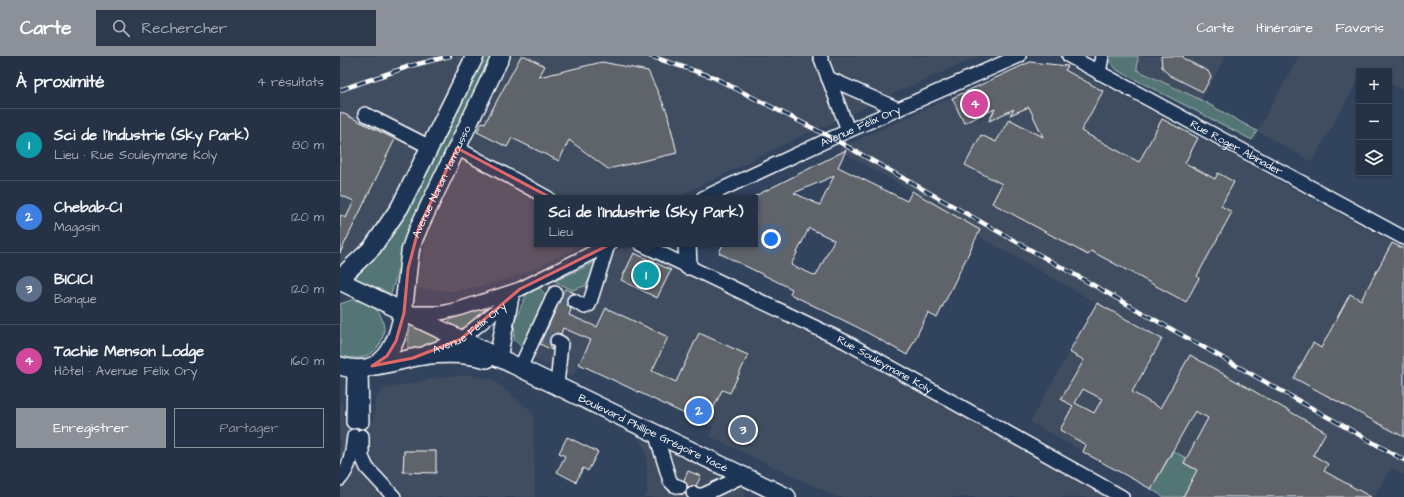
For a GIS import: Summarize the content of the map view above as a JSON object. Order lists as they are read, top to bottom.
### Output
{
  "streets": {
    "main road": ["Avenue Nanan Yamousso", "Boulevard Phillipe Grégoire Yacé"],
    "street": ["Avenue Félix Ory", "Rue Roger Abinader", "Rue Souleymane Koly"]
  },
  "crossings": [
    ["Avenue Félix Ory", "Avenue Nanan Yamousso"],
    ["Avenue Félix Ory", "Boulevard Phillipe Grégoire Yacé"],
    ["Avenue Nanan Yamousso", "Boulevard Phillipe Grégoire Yacé"]
  ],
  "page": {
    "header": "Carte",
    "search": "Rechercher",
    "nav": ["Carte", "Itinéraire", "Favoris"],
    "heading": ["À proximité", "4 résultats"],
    "map_buttons": ["+", "−"],
    "pins": [
      "4",
      "1",
      "2",
      "3"
    ],
    "list": [
      {
        "mark": "1",
        "name": "Sci de l'Industrie (Sky Park)",
        "note": "Lieu · Rue Souleymane Koly",
        "value": "80 m"
      },
      {
        "mark": "2",
        "name": "Chebab-CI",
        "note": "Magasin",
        "value": "120 m"
      },
      {
        "mark": "3",
        "name": "BICICI",
        "note": "Banque",
        "value": "120 m"
      },
      {
        "mark": "4",
        "name": "Tachie Menson Lodge",
        "note": "Hôtel · Avenue Félix Ory",
        "value": "160 m"
      }
    ],
    "popup": ["Sci de l'Industrie (Sky Park)", "Lieu"],
    "buttons": ["Enregistrer", "Partager"]
  }
}
